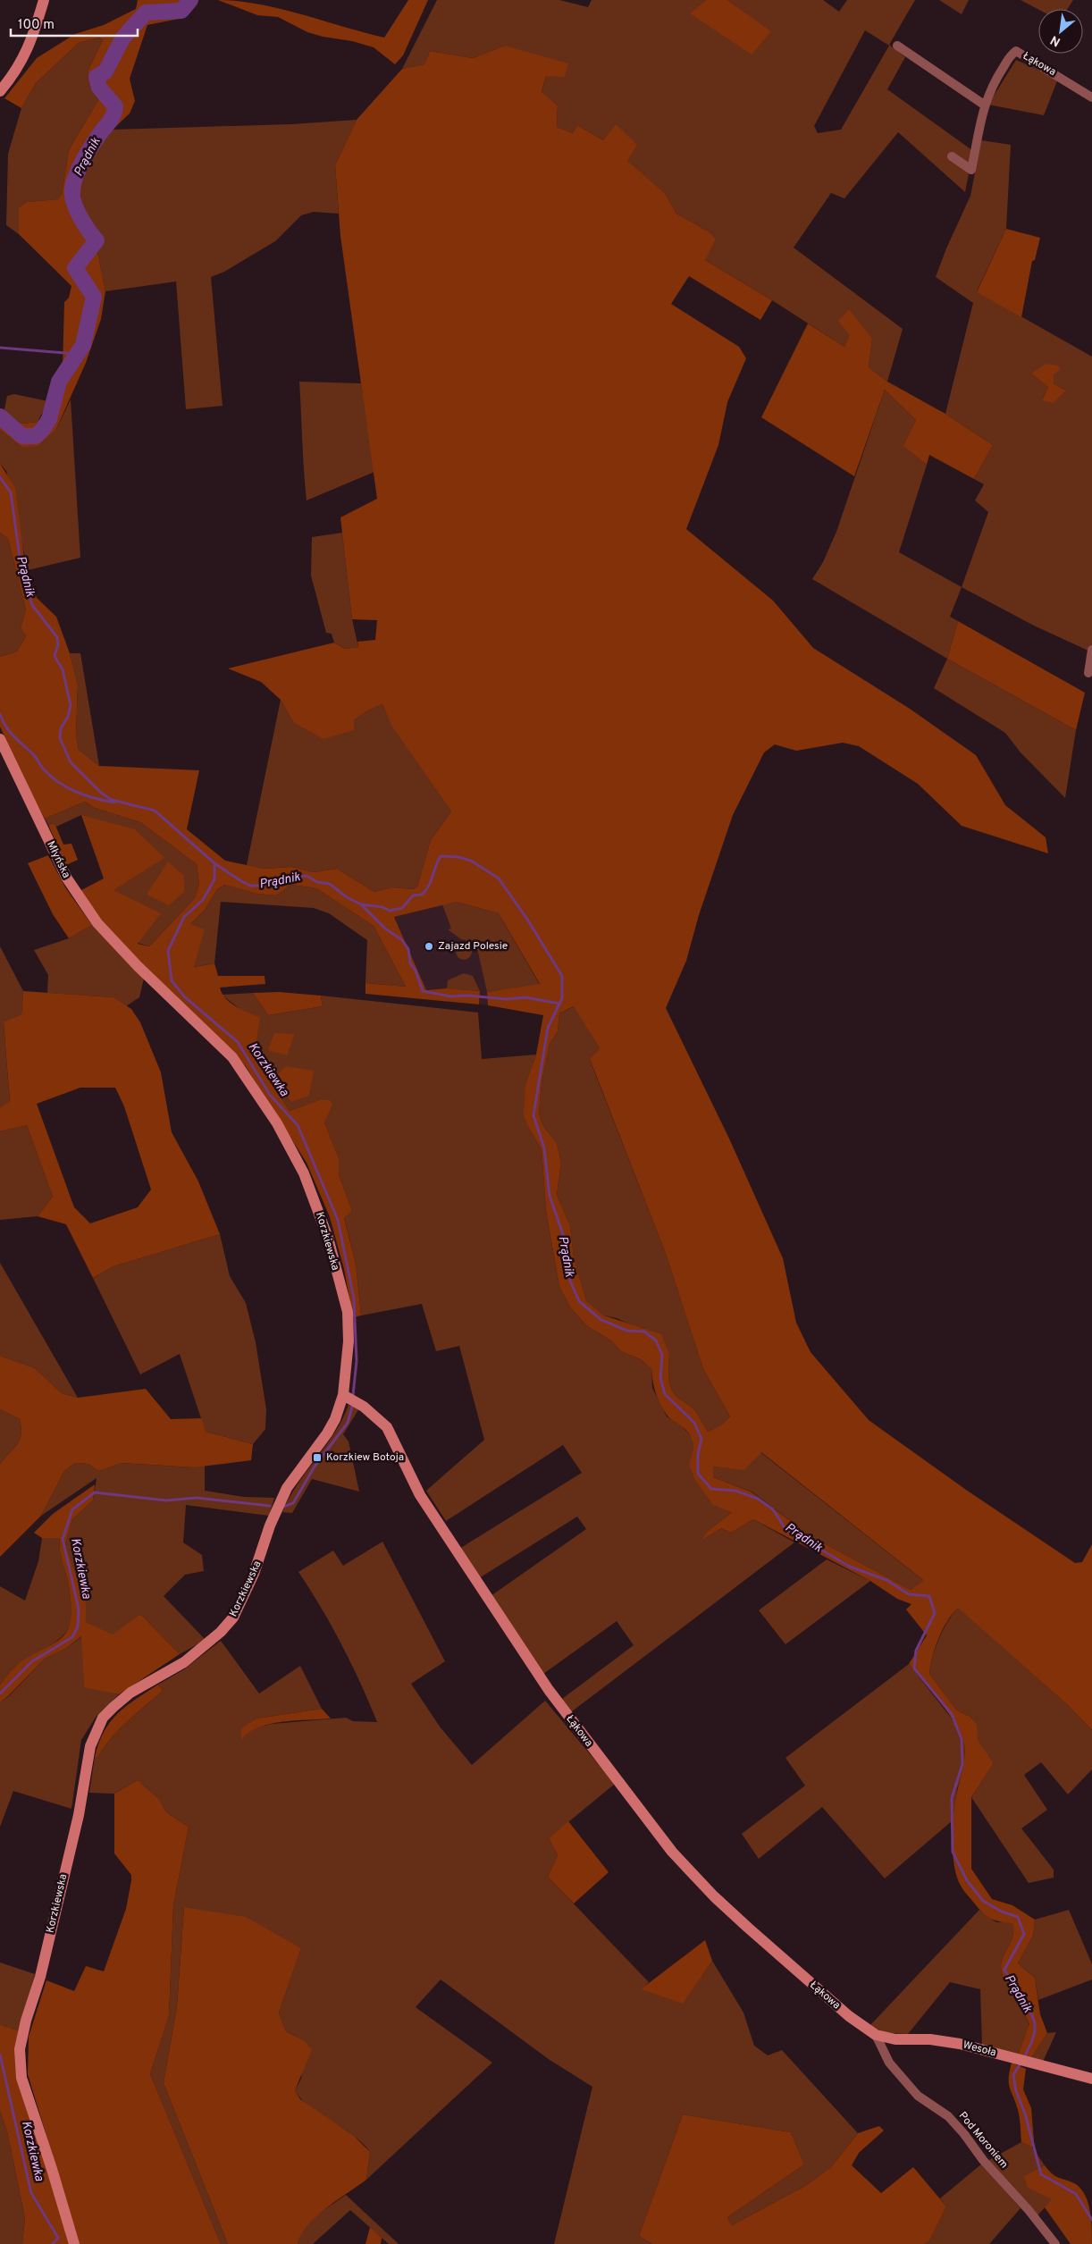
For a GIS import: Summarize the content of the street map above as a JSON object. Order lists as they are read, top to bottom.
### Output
{
  "streets": {
    "street": [
      "Łąkowa",
      "Młyńska",
      "Korzkiewska",
      "Wesoła",
      "Pod Moroniem"
    ]
  },
  "crossings": [
    ["Łąkowa", "Korzkiewska"],
    ["Łąkowa", "Wesoła"],
    ["Łąkowa", "Pod Moroniem"],
    ["Młyńska", "Korzkiewska"],
    ["Wesoła", "Pod Moroniem"]
  ],
  "water": ["Prądnik", "Korzkiewka"],
  "places": {
    "other": ["Zajazd Polesie"],
    "transit": ["Korzkiew Botoja"]
  },
  "scale_bar": "100 m",
  "north": "bottom left"
}
